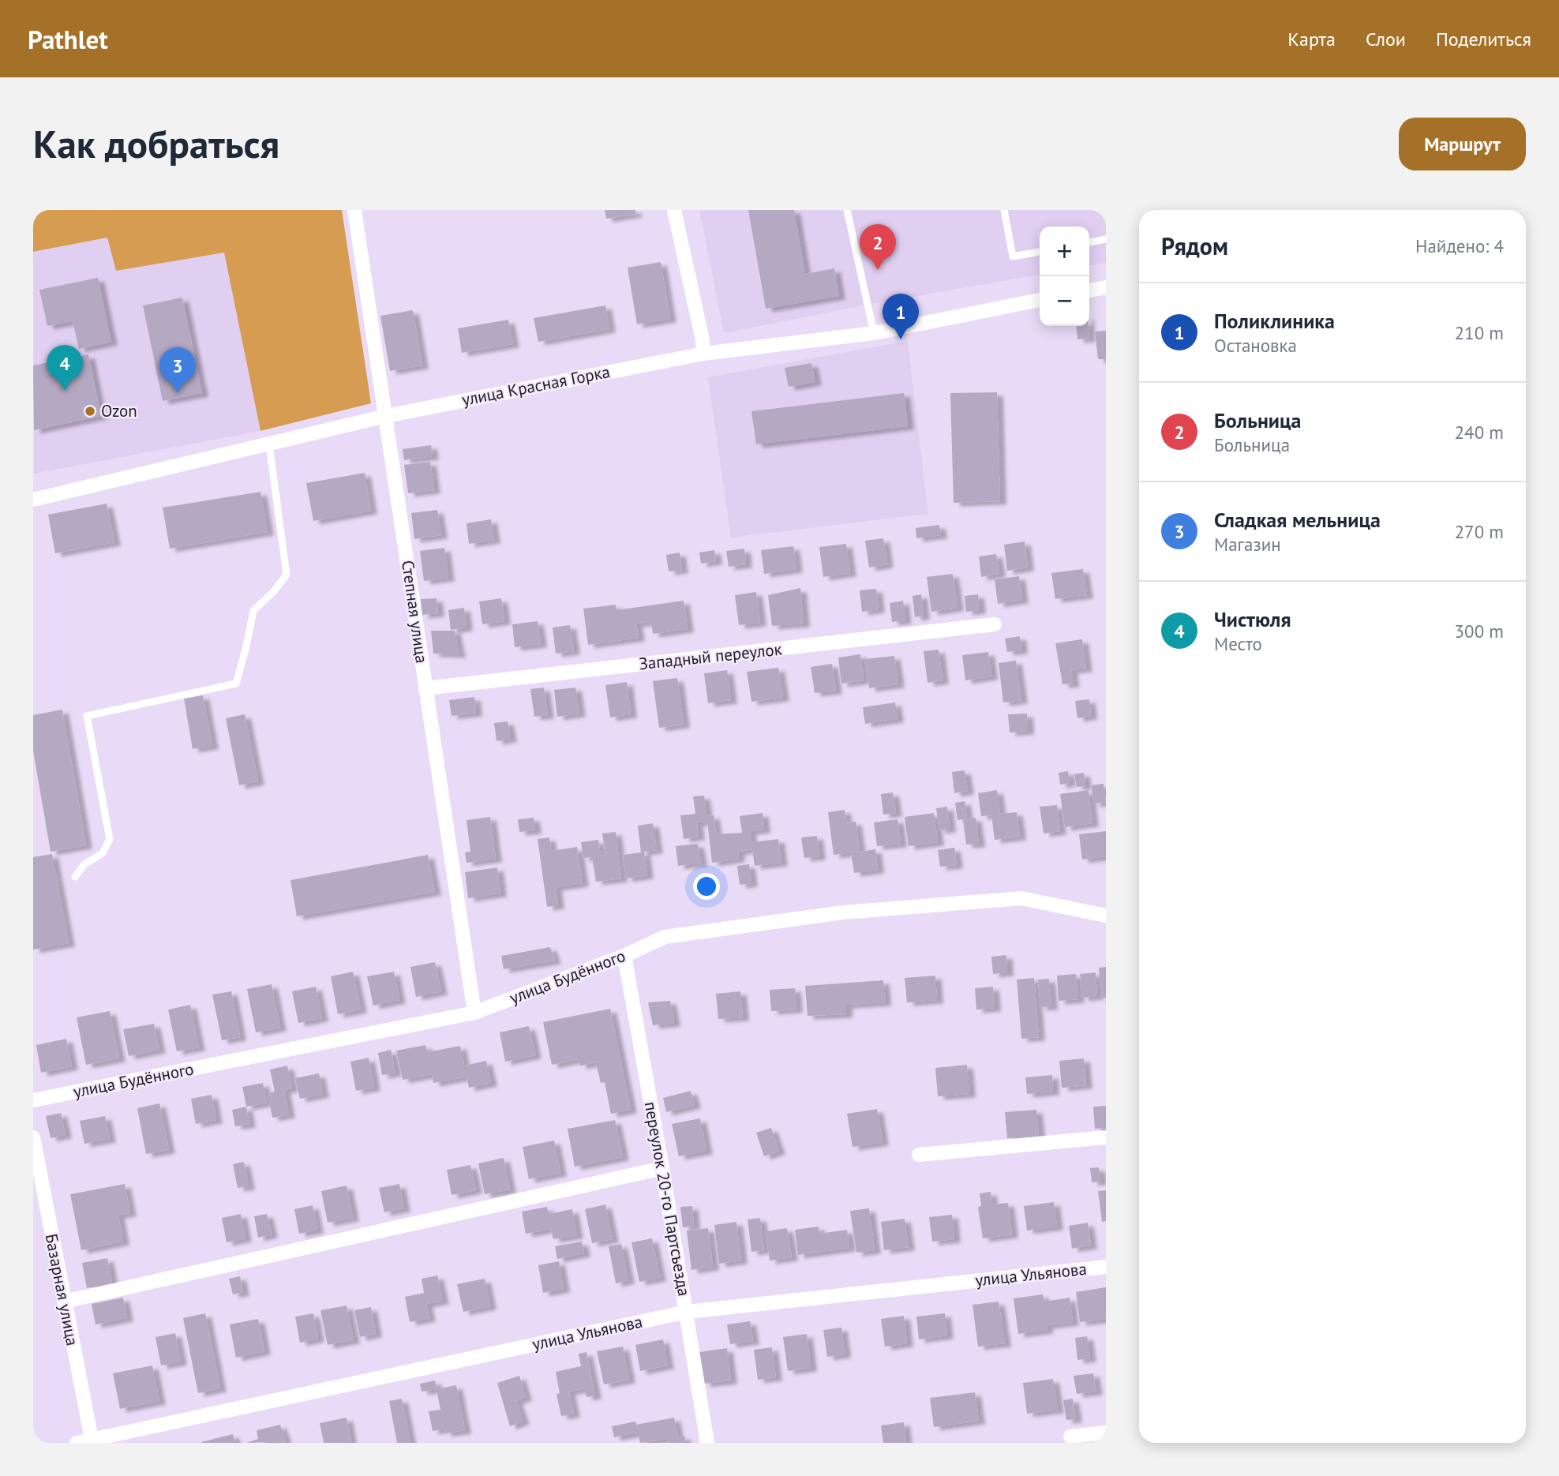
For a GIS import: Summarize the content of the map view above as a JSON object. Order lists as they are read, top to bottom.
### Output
{
  "streets": {
    "street": [
      "улица Красная Горка",
      "Степная улица",
      "Западный переулок",
      "улица Будённого",
      "переулок 20-го Партсъезда",
      "улица Ульянова",
      "Базарная улица"
    ]
  },
  "crossings": [
    ["улица Красная Горка", "Степная улица"],
    ["Степная улица", "Западный переулок"],
    ["Степная улица", "улица Будённого"],
    ["улица Будённого", "переулок 20-го Партсъезда"],
    ["переулок 20-го Партсъезда", "улица Ульянова"],
    ["улица Ульянова", "Базарная улица"]
  ],
  "places": ["Ozon"],
  "page": {
    "header": "Pathlet",
    "nav": ["Карта", "Слои", "Поделиться"],
    "buttons": "Маршрут",
    "title": "Как добраться",
    "heading": ["Рядом", "Найдено: 4"],
    "pins": [
      "2",
      "1",
      "4",
      "3"
    ],
    "map_buttons": ["+", "−"],
    "list": [
      {
        "mark": "1",
        "name": "Поликлиника",
        "note": "Остановка",
        "value": "210 m"
      },
      {
        "mark": "2",
        "name": "Больница",
        "note": "Больница",
        "value": "240 m"
      },
      {
        "mark": "3",
        "name": "Сладкая мельница",
        "note": "Магазин",
        "value": "270 m"
      },
      {
        "mark": "4",
        "name": "Чистюля",
        "note": "Место",
        "value": "300 m"
      }
    ]
  }
}
